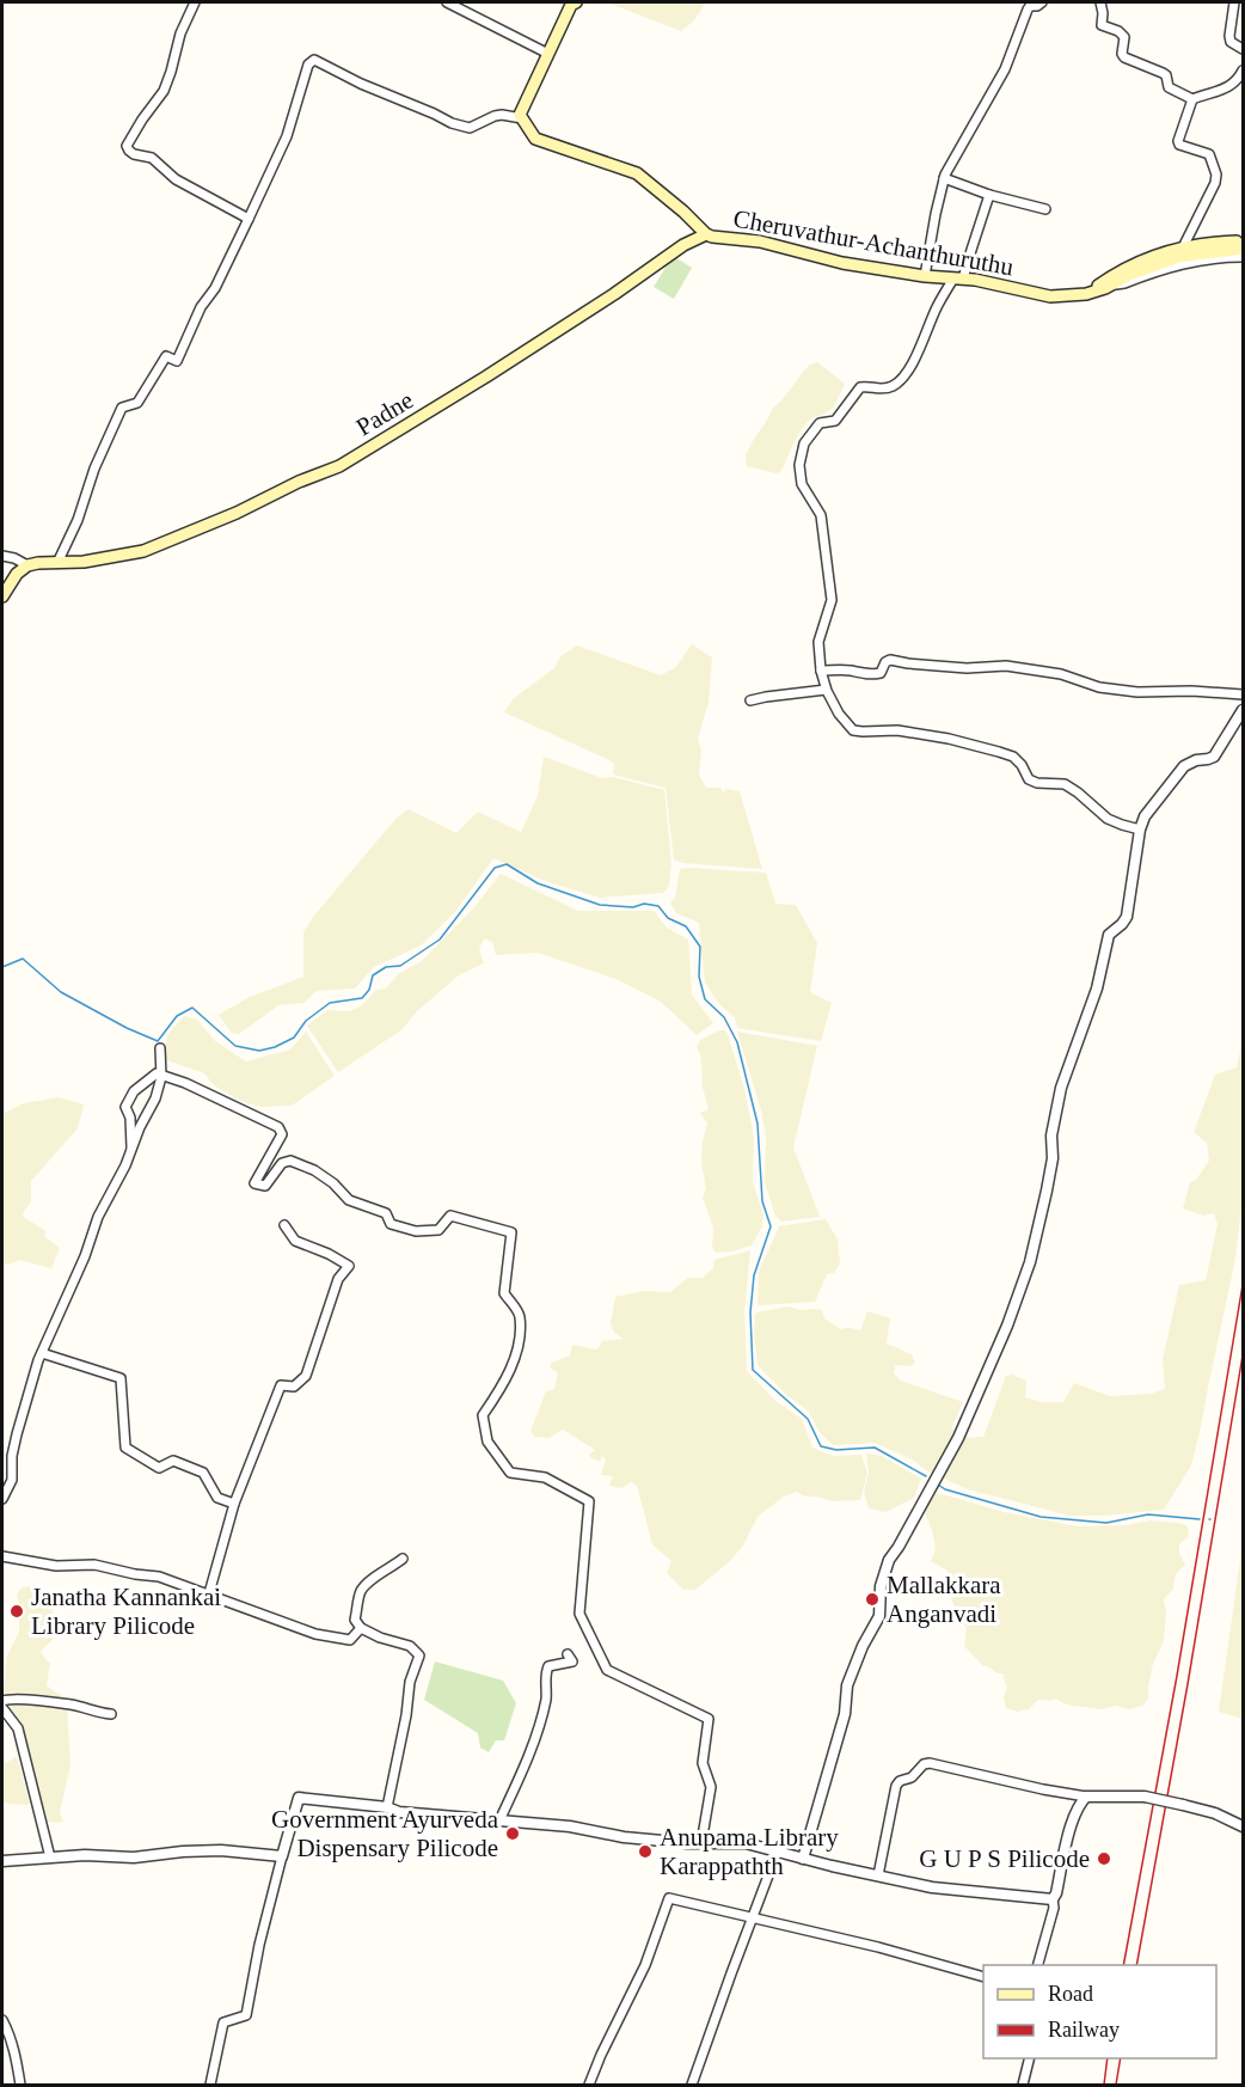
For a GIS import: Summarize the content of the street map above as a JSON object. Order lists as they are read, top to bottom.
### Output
{
  "streets": {
    "main road": ["Cheruvathur-Achanthuruthu", "Padne"]
  },
  "crossings": [
    ["Cheruvathur-Achanthuruthu", "Padne"]
  ],
  "places": [
    "Mallakkara Anganvadi",
    "Janatha Kannankai Library Pilicode",
    "Government Ayurveda Dispensary Pilicode",
    "Anupama Library Karappathth",
    "G U P S Pilicode"
  ],
  "legend": ["Road", "Railway"]
}
